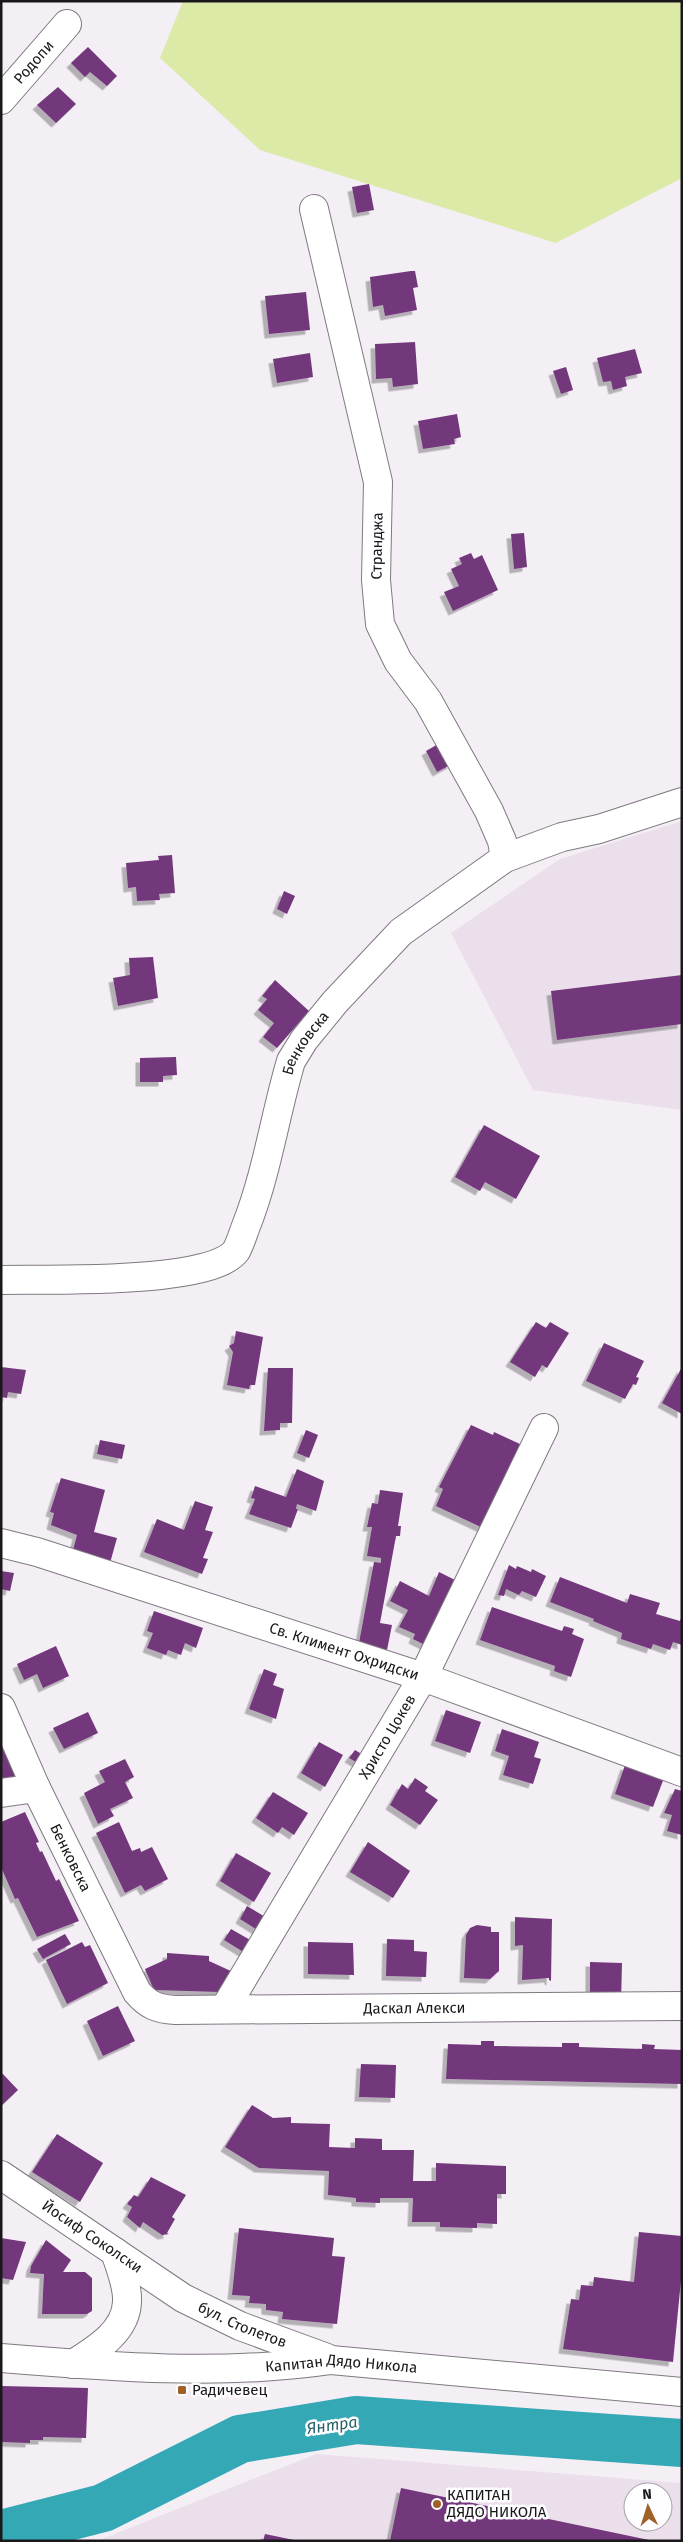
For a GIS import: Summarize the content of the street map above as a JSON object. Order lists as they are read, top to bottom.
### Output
{
  "streets": {
    "street": [
      "Родопи",
      "Странджа",
      "Бенковска",
      "Св. Климент Охридски",
      "Христо Цокев",
      "Даскал Алекси",
      "Йосиф Соколски",
      "бул. Столетов",
      "Капитан Дядо Никола"
    ]
  },
  "crossings": [
    ["Странджа", "Бенковска"],
    ["Бенковска", "Даскал Алекси"],
    ["Св. Климент Охридски", "Христо Цокев"],
    ["Христо Цокев", "Даскал Алекси"],
    ["Йосиф Соколски", "бул. Столетов"],
    ["бул. Столетов", "Капитан Дядо Никола"]
  ],
  "water": ["Янтра"],
  "places": {
    "transit": ["Радичевец"],
    "other": ["КАПИТАН ДЯДО НИКОЛА"]
  },
  "north": "top"
}
